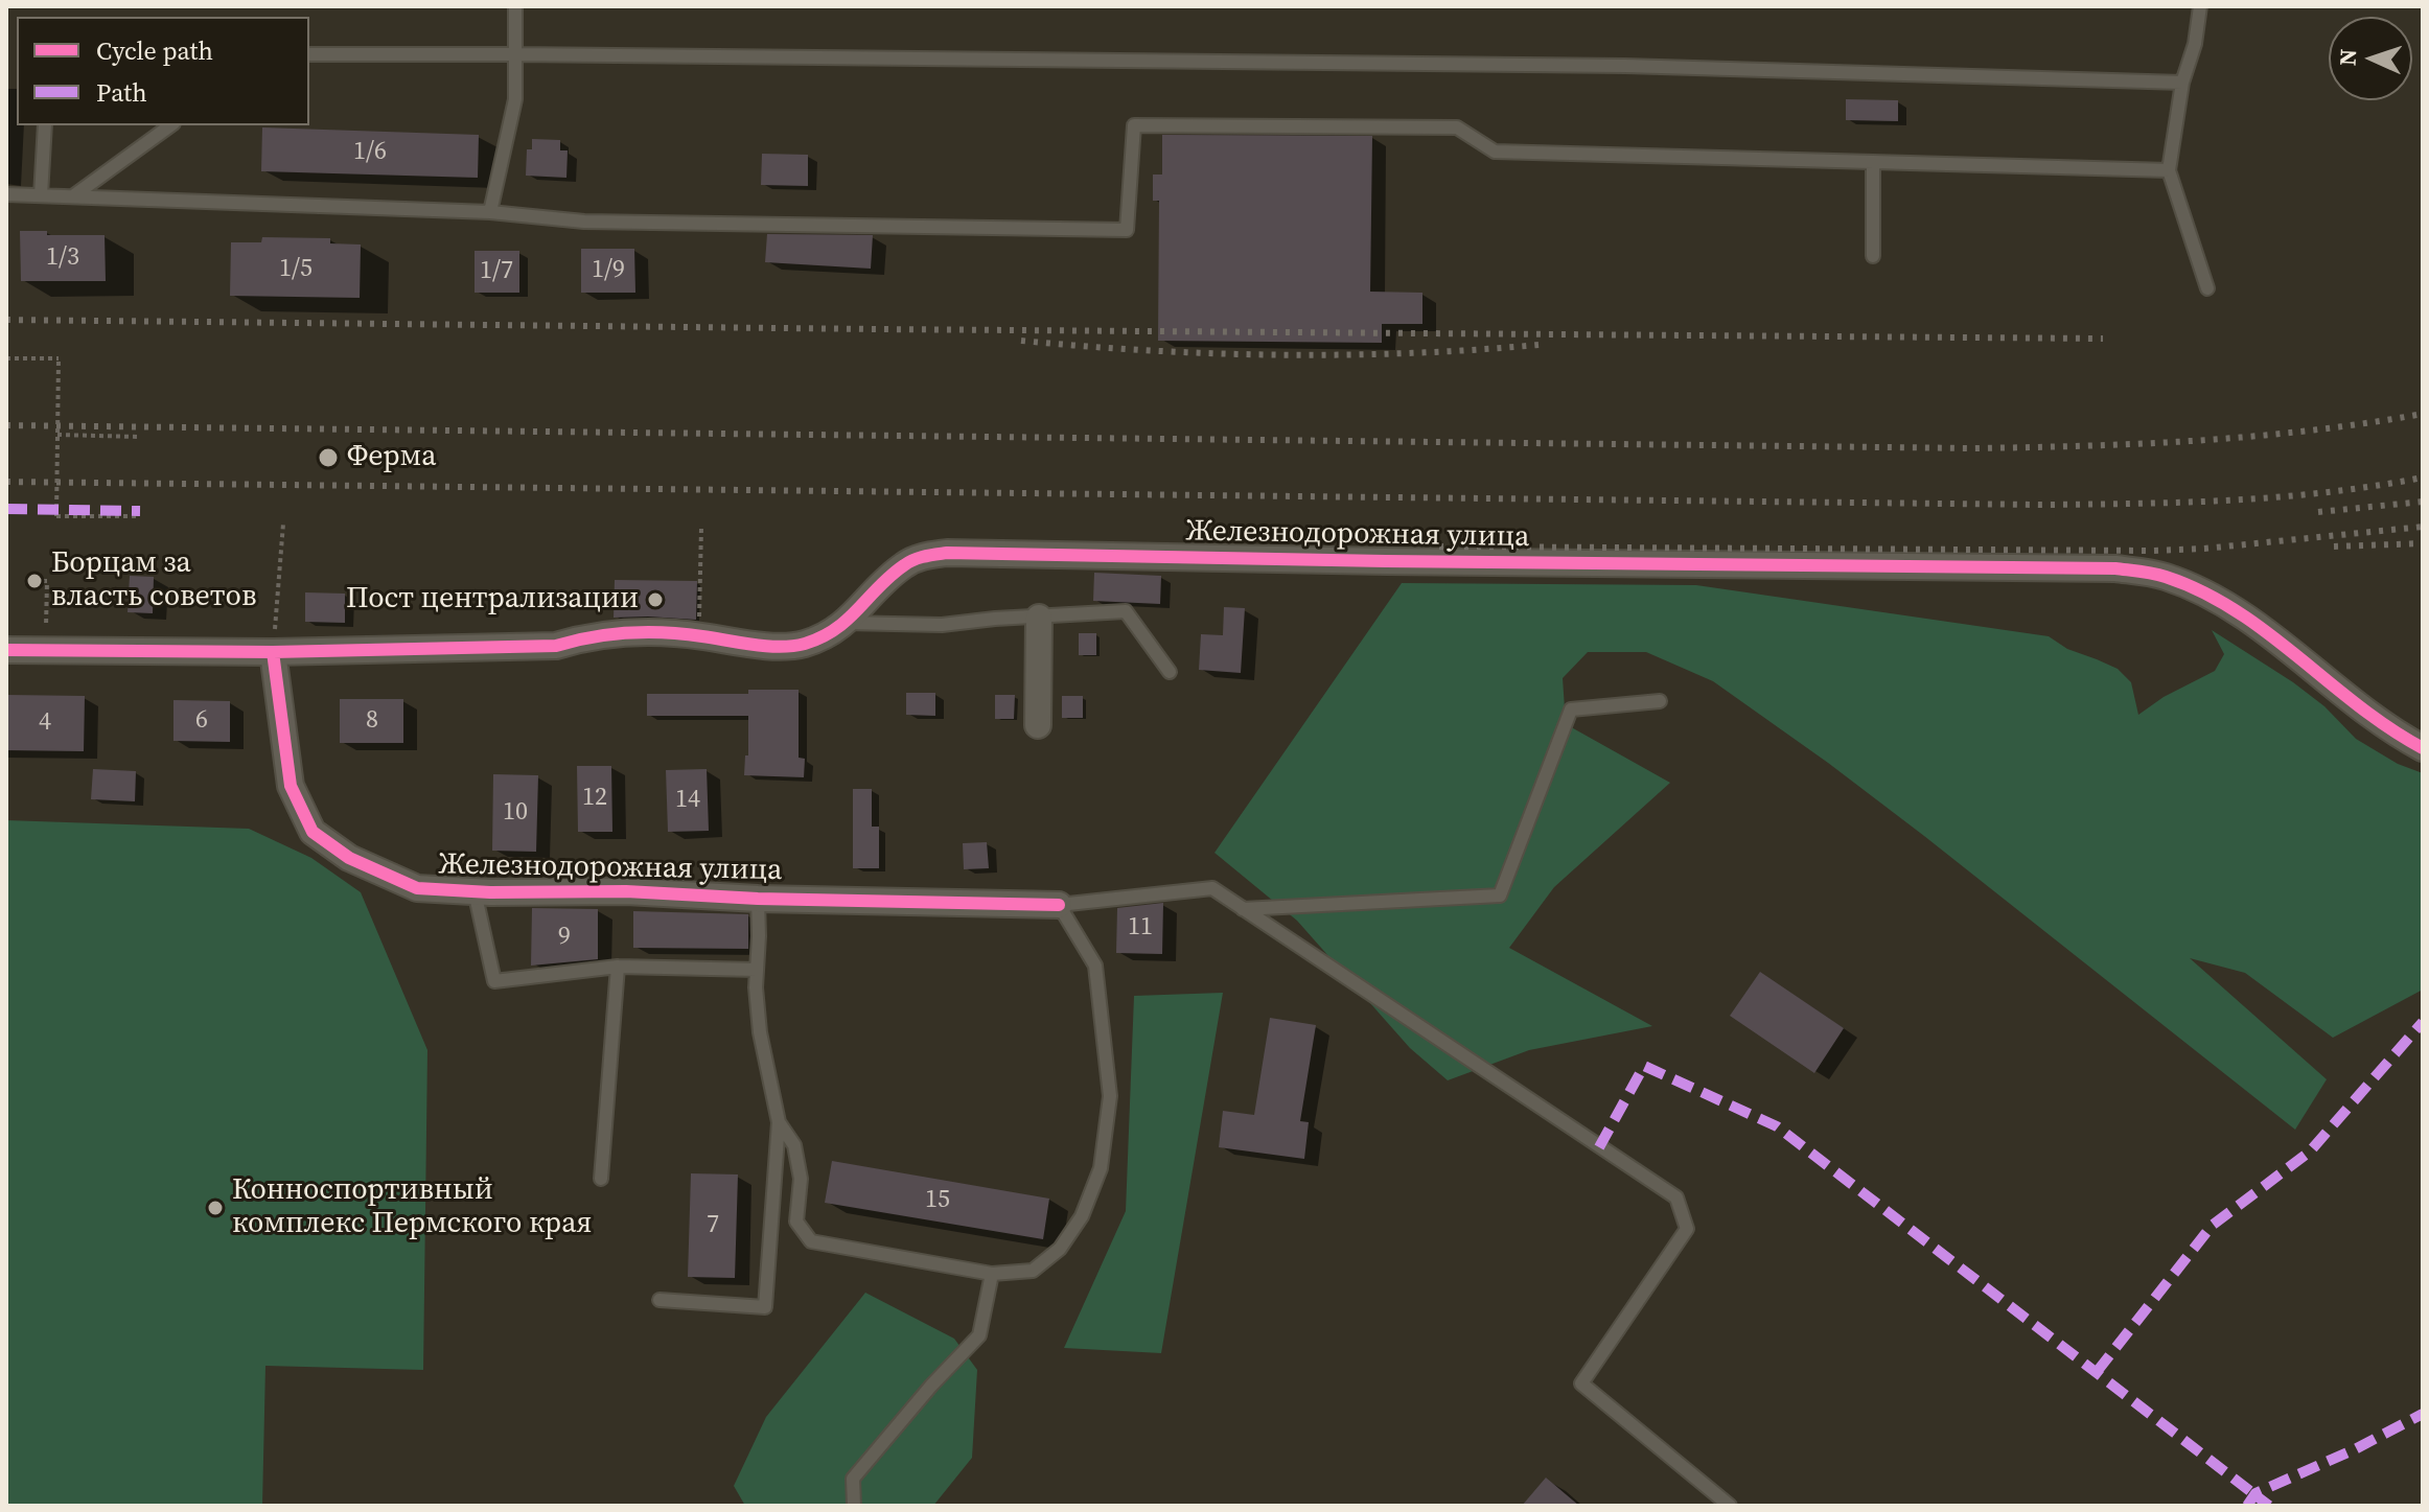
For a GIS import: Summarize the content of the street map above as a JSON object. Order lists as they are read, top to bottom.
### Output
{
  "streets": {
    "street": ["Железнодорожная улица"]
  },
  "places": [
    "Ферма",
    "Борцам за власть советов",
    "Пост централизации",
    "Конноспортивный комплекс Пермского края"
  ],
  "house_numbers": [
    "1/6",
    "1/3",
    "1/5",
    "1/9",
    "1/7",
    "6",
    "8",
    "4",
    "12",
    "14",
    "10",
    "11",
    "9",
    "15",
    "7"
  ],
  "legend": ["Cycle path", "Path"],
  "north": "left"
}
